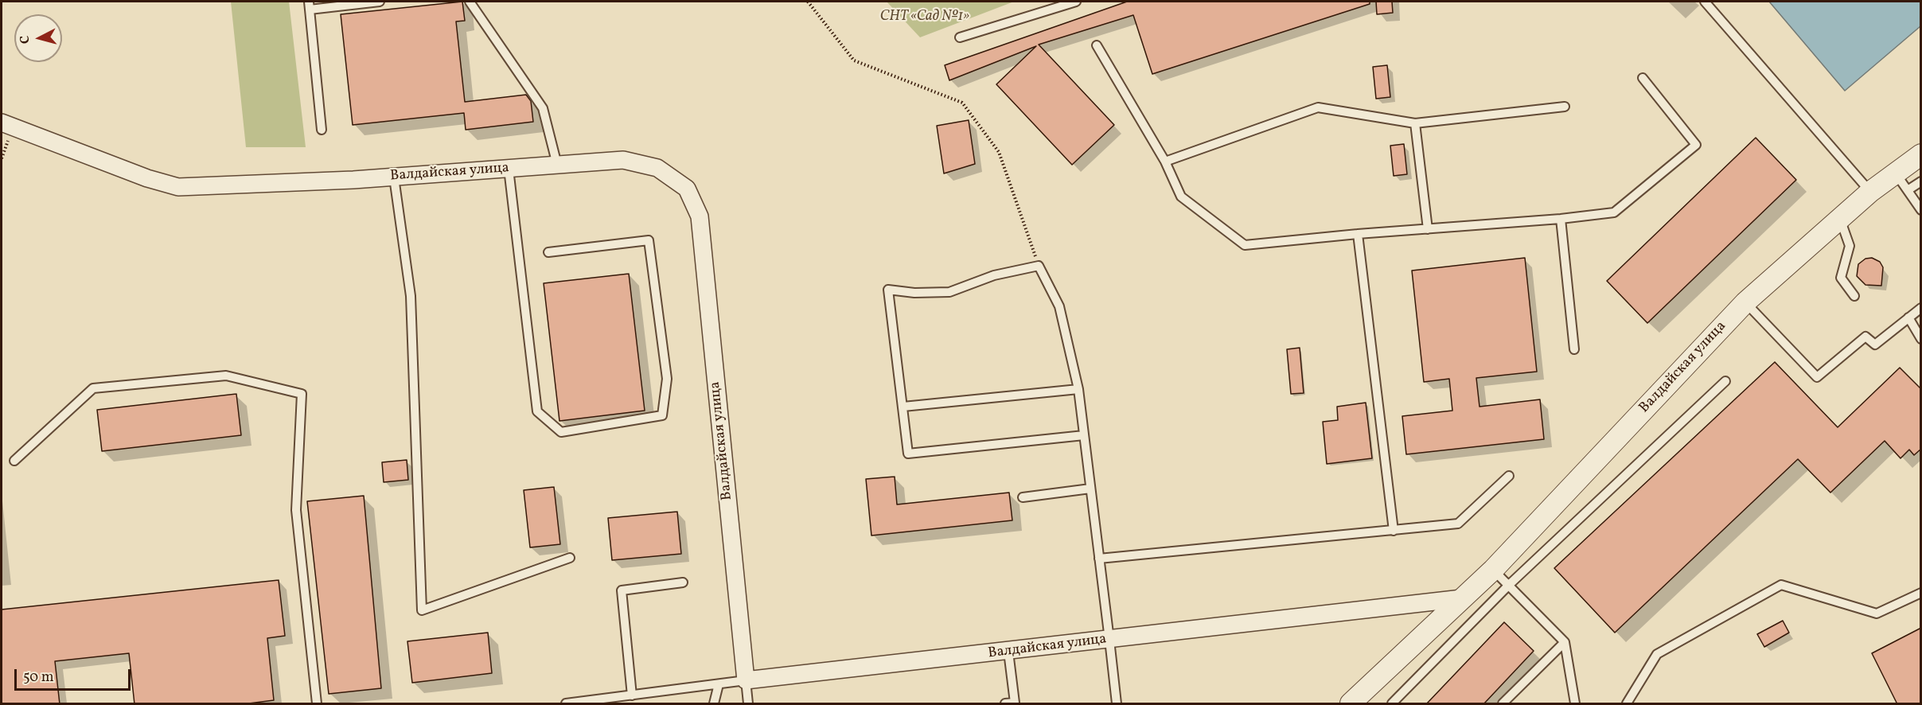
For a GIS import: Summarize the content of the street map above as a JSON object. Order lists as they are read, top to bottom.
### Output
{
  "streets": {
    "street": ["Валдайская улица"]
  },
  "parks": ["СНТ «Сад №1»"],
  "scale_bar": "50 m",
  "north": "left"
}
